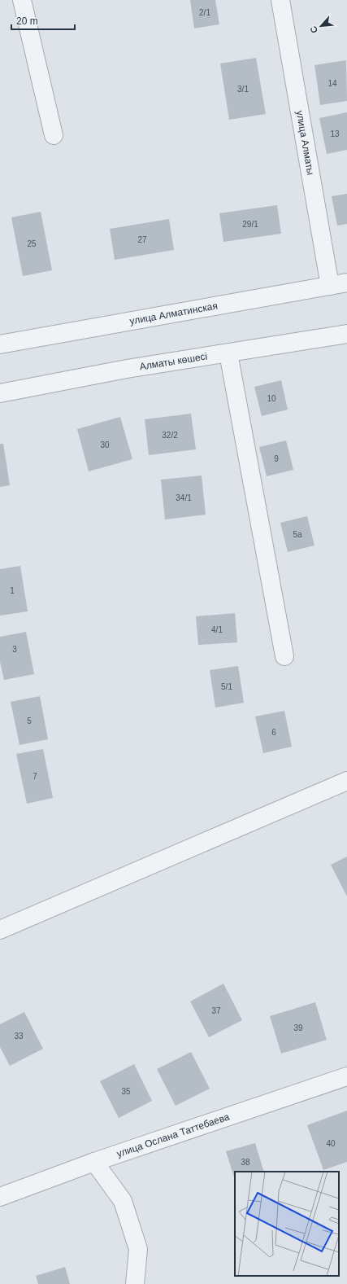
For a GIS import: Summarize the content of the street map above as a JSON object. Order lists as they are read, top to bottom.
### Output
{
  "streets": {
    "street": [
      "улица Алматы",
      "улица Алматинская",
      "Алматы көшесі",
      "улица Ослана Таттебаева"
    ]
  },
  "crossings": [
    ["улица Алматы", "улица Алматинская"]
  ],
  "house_numbers": [
    "2/1",
    "14",
    "3/1",
    "13",
    "29/1",
    "27",
    "25",
    "10",
    "32/2",
    "30",
    "9",
    "34/1",
    "5а",
    "1",
    "4/1",
    "3",
    "5/1",
    "5",
    "6",
    "7",
    "37",
    "39",
    "33",
    "35",
    "40",
    "38"
  ],
  "scale_bar": "20 m",
  "north": "bottom left"
}
